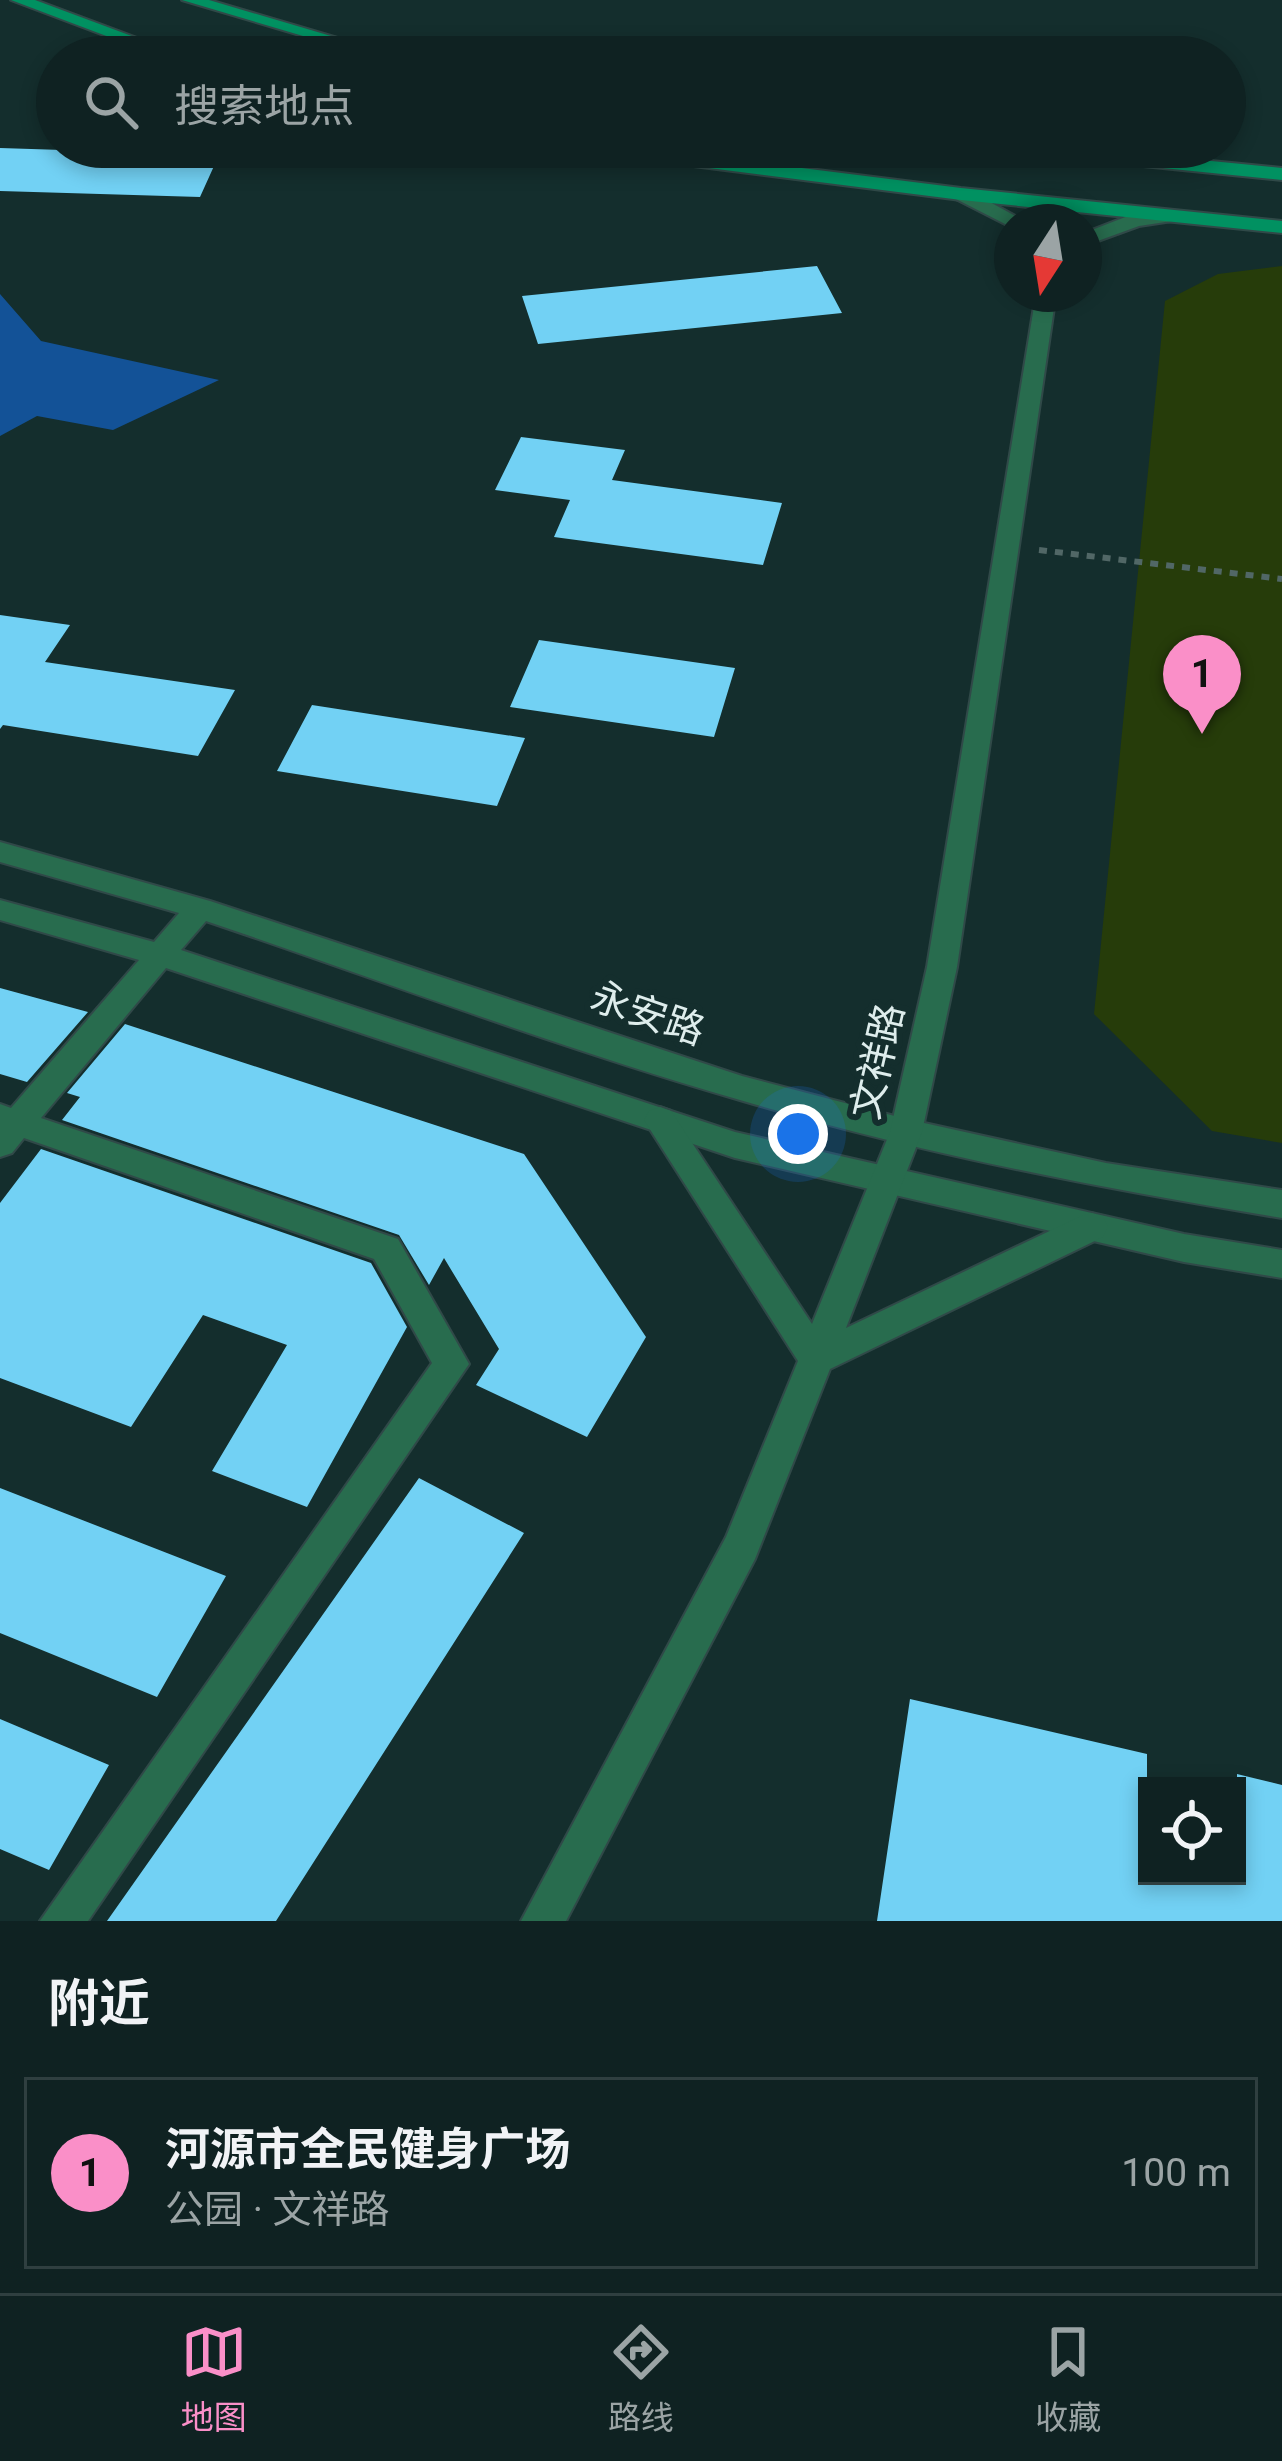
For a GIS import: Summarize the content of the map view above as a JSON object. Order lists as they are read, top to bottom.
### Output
{
  "streets": {
    "street": ["永安路", "文祥路"]
  },
  "crossings": [
    ["永安路", "文祥路"]
  ],
  "north": "bottom",
  "page": {
    "search": "搜索地点",
    "pins": "1",
    "heading": "附近",
    "list": [
      {
        "mark": "1",
        "name": "河源市全民健身广场",
        "note": "公园 · 文祥路",
        "value": "100 m"
      }
    ],
    "nav": ["地图", "路线", "收藏"]
  }
}
